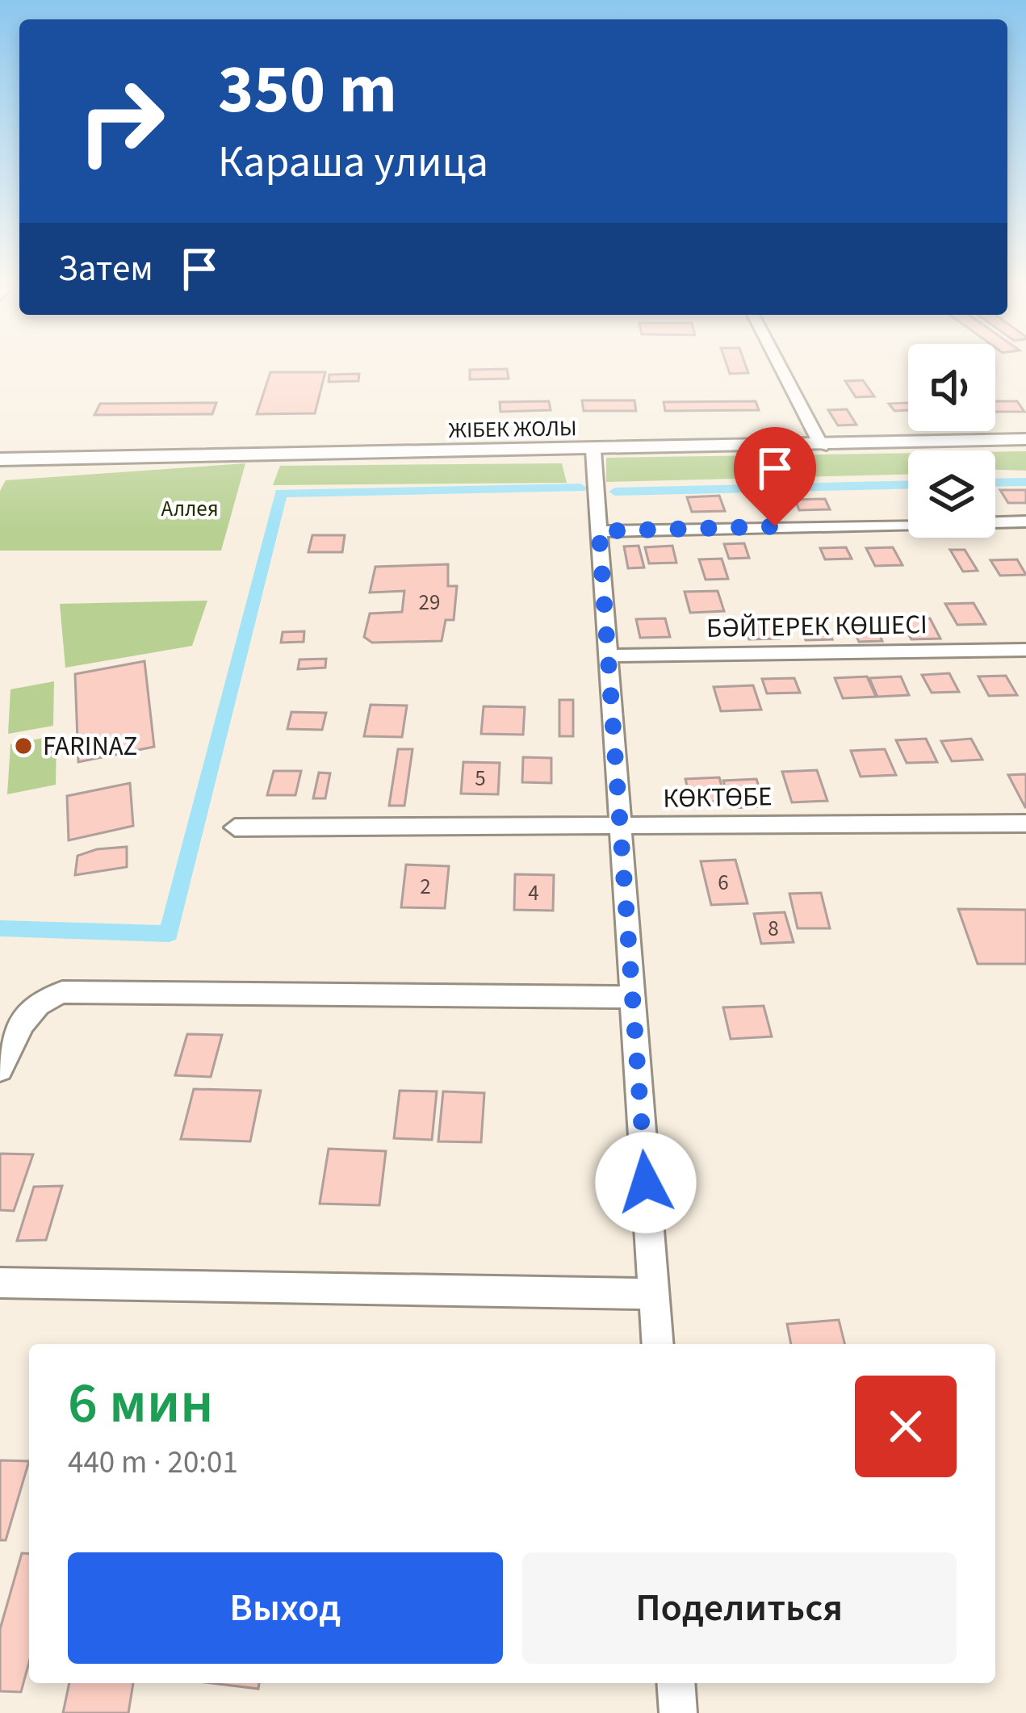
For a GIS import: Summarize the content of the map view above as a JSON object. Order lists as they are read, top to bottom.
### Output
{
  "streets": {
    "main road": ["ЖІБЕК ЖОЛЫ"],
    "street": ["БӘЙТЕРЕК КӨШЕСІ", "КӨКТӨБЕ"]
  },
  "parks": ["Аллея"],
  "places": ["FARINAZ"],
  "house_numbers": [
    "29",
    "5",
    "6",
    "2",
    "4",
    "8"
  ],
  "page": {
    "turn": ["350 m", "Караша улица"],
    "then": "Затем",
    "heading": ["6 мин", "440 m · 20:01"],
    "buttons": ["Выход", "Поделиться"]
  }
}
